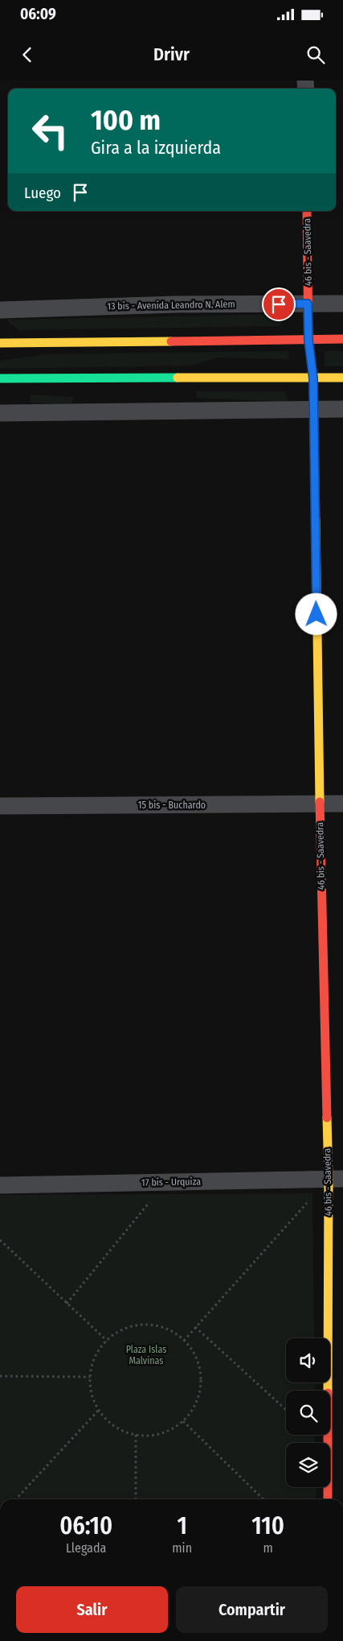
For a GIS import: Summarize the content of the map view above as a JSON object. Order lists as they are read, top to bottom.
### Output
{
  "streets": {
    "street": [
      "46 bis - Saavedra",
      "13 bis - Avenida Leandro N. Alem",
      "15 bis - Buchardo",
      "17 bis - Urquiza"
    ]
  },
  "crossings": [
    ["46 bis - Saavedra", "13 bis - Avenida Leandro N. Alem"],
    ["46 bis - Saavedra", "15 bis - Buchardo"],
    ["46 bis - Saavedra", "17 bis - Urquiza"]
  ],
  "parks": ["Plaza Islas Malvinas"],
  "page": {
    "status": "06:09",
    "header": "Drivr",
    "turn": ["100 m", "Gira a la izquierda"],
    "then": "Luego",
    "eta": [
      "06:10",
      "Llegada",
      "1",
      "min",
      "110",
      "m"
    ],
    "buttons": ["Salir", "Compartir"]
  }
}
